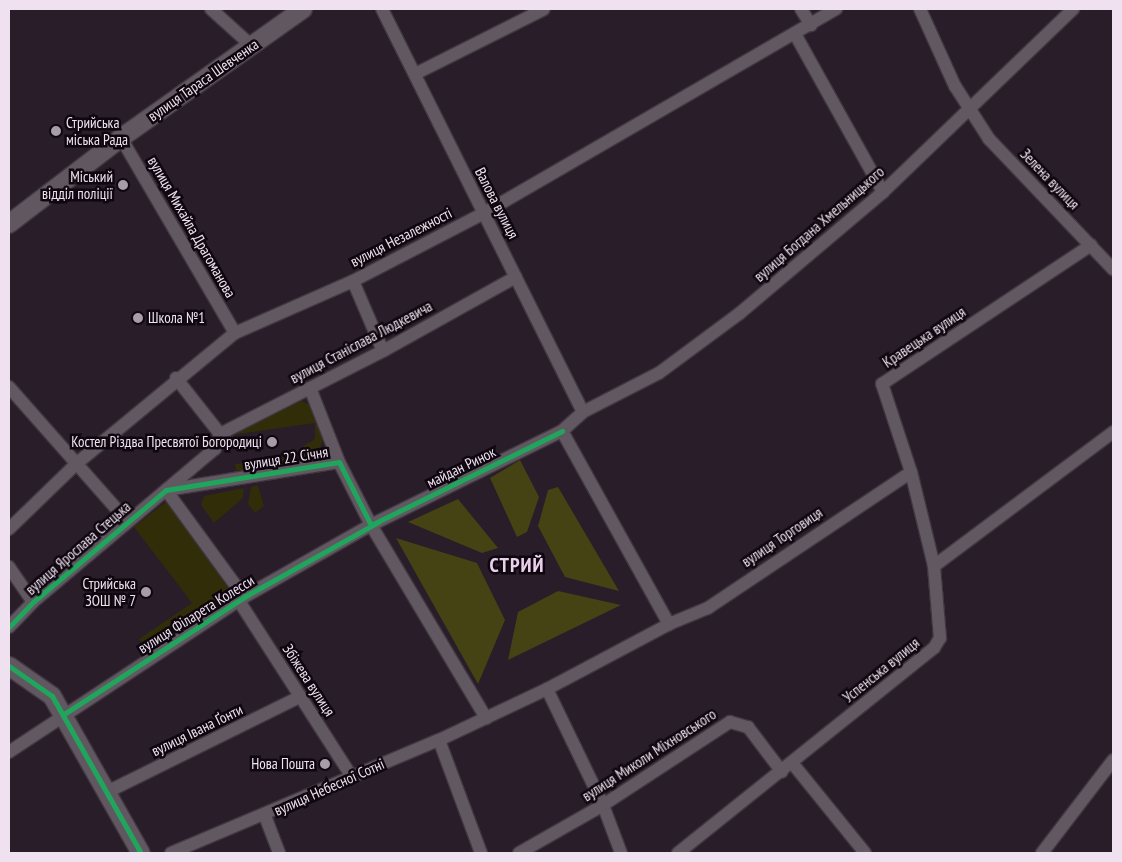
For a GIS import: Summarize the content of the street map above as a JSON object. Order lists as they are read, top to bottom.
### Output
{
  "streets": {
    "main road": ["вулиця Тараса Шевченка"],
    "street": [
      "Зелена вулиця",
      "Валова вулиця",
      "вулиця Богдана Хмельницького",
      "вулиця Михайла Драгоманова",
      "вулиця Незалежності",
      "Кравецька вулиця",
      "вулиця Станіслава Людкевича",
      "вулиця 22 Січня",
      "майдан Ринок",
      "вулиця Торговиця",
      "вулиця Ярослава Стецька",
      "вулиця Філарета Колесси",
      "Успенська вулиця",
      "Збіжева вулиця",
      "вулиця Івана Ґонти",
      "вулиця Миколи Міхновського",
      "вулиця Небесної Сотні"
    ]
  },
  "crossings": [
    ["вулиця Тараса Шевченка", "вулиця Михайла Драгоманова"],
    ["Зелена вулиця", "вулиця Богдана Хмельницького"],
    ["Зелена вулиця", "Кравецька вулиця"],
    ["Валова вулиця", "вулиця Богдана Хмельницького"],
    ["Валова вулиця", "вулиця Незалежності"],
    ["Валова вулиця", "вулиця Станіслава Людкевича"],
    ["вулиця Богдана Хмельницького", "майдан Ринок"],
    ["вулиця Михайла Драгоманова", "вулиця Незалежності"],
    ["Кравецька вулиця", "вулиця Торговиця"],
    ["Кравецька вулиця", "Успенська вулиця"],
    ["вулиця Станіслава Людкевича", "вулиця 22 Січня"],
    ["вулиця Станіслава Людкевича", "вулиця Ярослава Стецька"],
    ["вулиця 22 Січня", "майдан Ринок"],
    ["вулиця 22 Січня", "вулиця Ярослава Стецька"],
    ["вулиця 22 Січня", "вулиця Філарета Колесси"],
    ["вулиця 22 Січня", "Збіжева вулиця"],
    ["майдан Ринок", "вулиця Філарета Колесси"],
    ["вулиця Ярослава Стецька", "Збіжева вулиця"],
    ["вулиця Філарета Колесси", "Збіжева вулиця"],
    ["Успенська вулиця", "вулиця Миколи Міхновського"],
    ["Збіжева вулиця", "вулиця Івана Ґонти"],
    ["Збіжева вулиця", "вулиця Небесної Сотні"]
  ],
  "districts": ["СТРИЙ"],
  "places": [
    "Стрийська міська Рада",
    "Міський відділ поліції",
    "Школа №1",
    "Костел Різдва Пресвятої Богородиці",
    "Стрийська ЗОШ № 7",
    "Нова Пошта"
  ]
}
